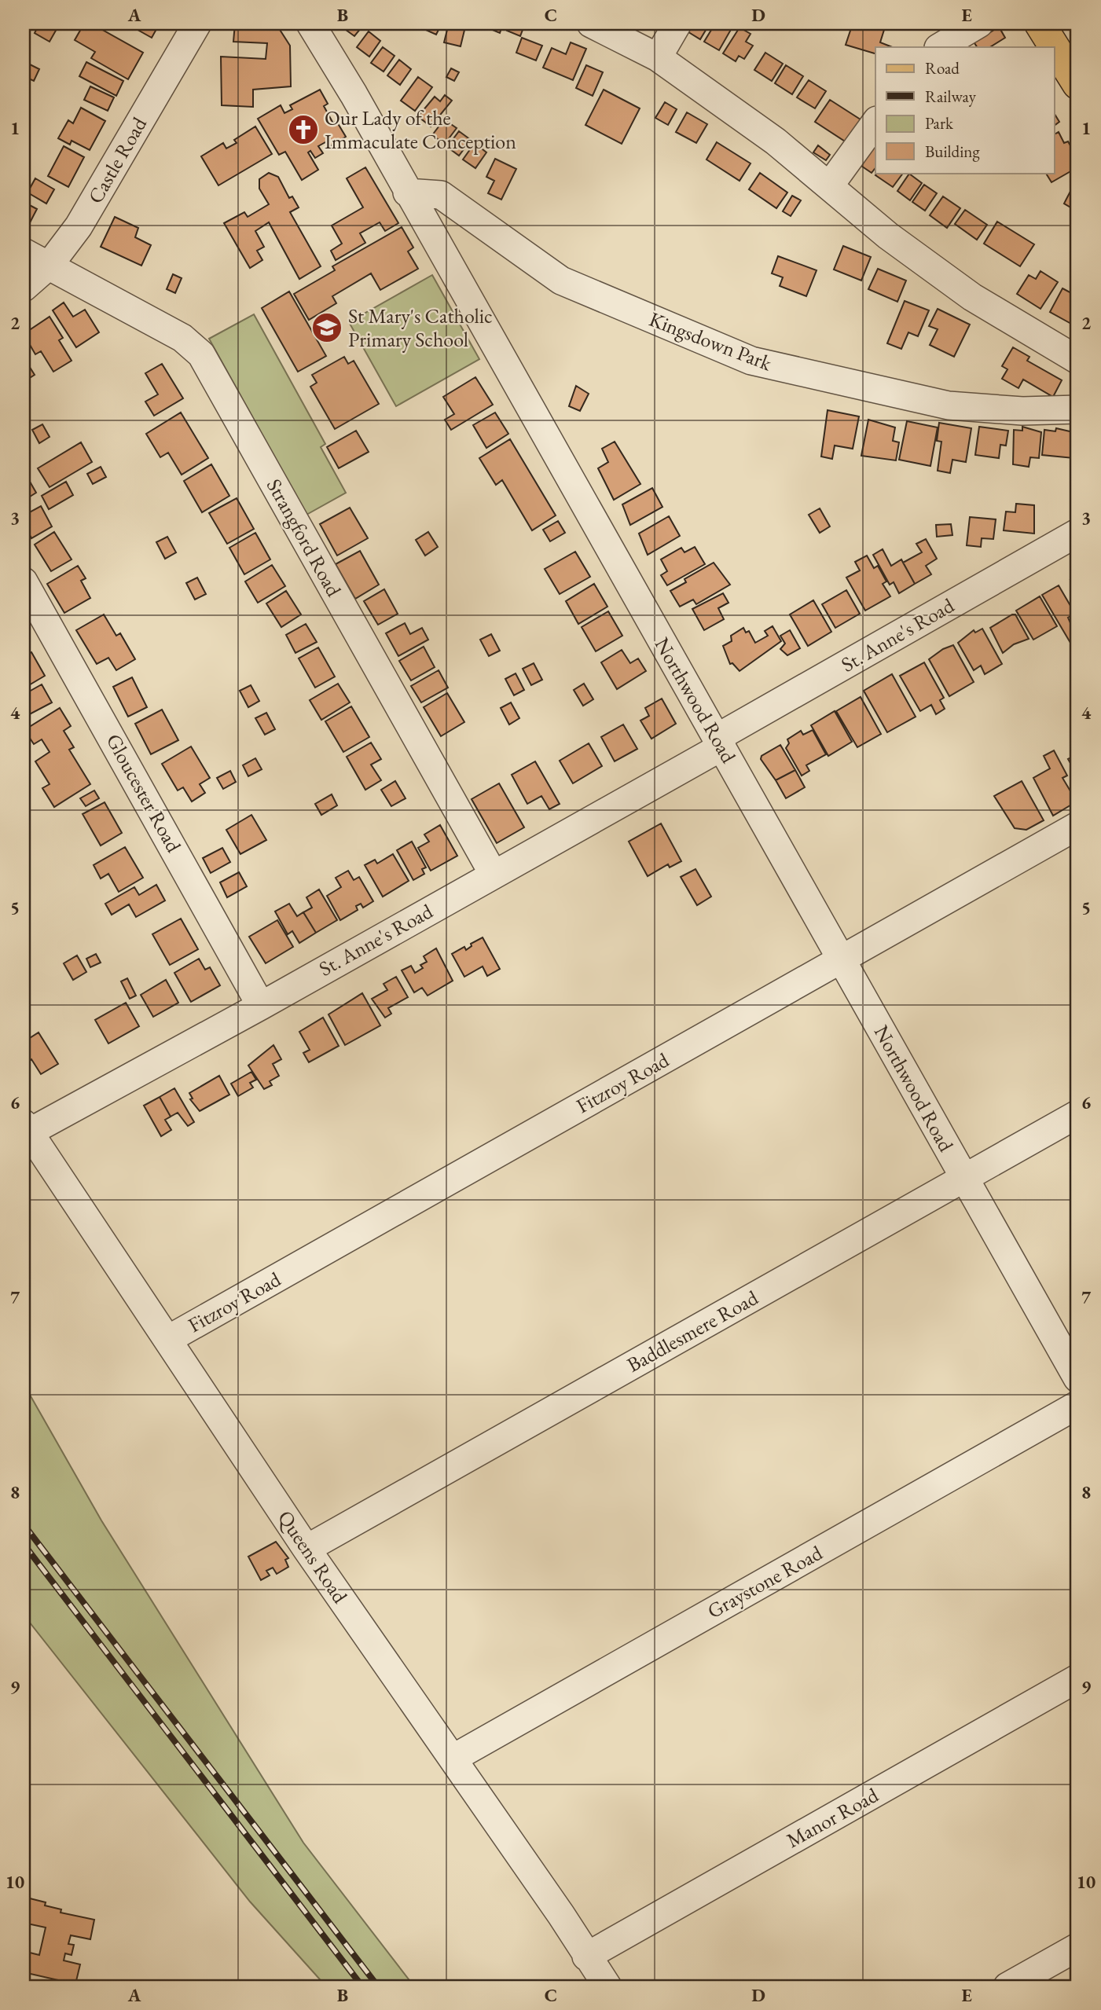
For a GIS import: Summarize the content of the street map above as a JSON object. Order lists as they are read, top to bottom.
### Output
{
  "streets": {
    "street": [
      "Castle Road",
      "Kingsdown Park",
      "Strangford Road",
      "St. Anne's Road",
      "Northwood Road",
      "Gloucester Road",
      "Fitzroy Road",
      "Baddlesmere Road",
      "Queens Road",
      "Graystone Road",
      "Manor Road"
    ]
  },
  "crossings": [
    ["Castle Road", "Strangford Road"],
    ["Kingsdown Park", "Northwood Road"],
    ["Strangford Road", "St. Anne's Road"],
    ["St. Anne's Road", "Northwood Road"],
    ["St. Anne's Road", "Gloucester Road"],
    ["St. Anne's Road", "Queens Road"],
    ["Northwood Road", "Fitzroy Road"],
    ["Northwood Road", "Baddlesmere Road"],
    ["Fitzroy Road", "Queens Road"],
    ["Baddlesmere Road", "Queens Road"],
    ["Queens Road", "Graystone Road"],
    ["Queens Road", "Manor Road"]
  ],
  "places": {
    "church": ["Our Lady of the Immaculate Conception"],
    "school or university": ["St Mary's Catholic Primary School"]
  },
  "legend": [
    "Road",
    "Railway",
    "Park",
    "Building"
  ],
  "grid": {
    "columns": [
      "A",
      "B",
      "C",
      "D",
      "E"
    ],
    "rows": [
      "1",
      "2",
      "3",
      "4",
      "5",
      "6",
      "7",
      "8",
      "9",
      "10"
    ]
  }
}
